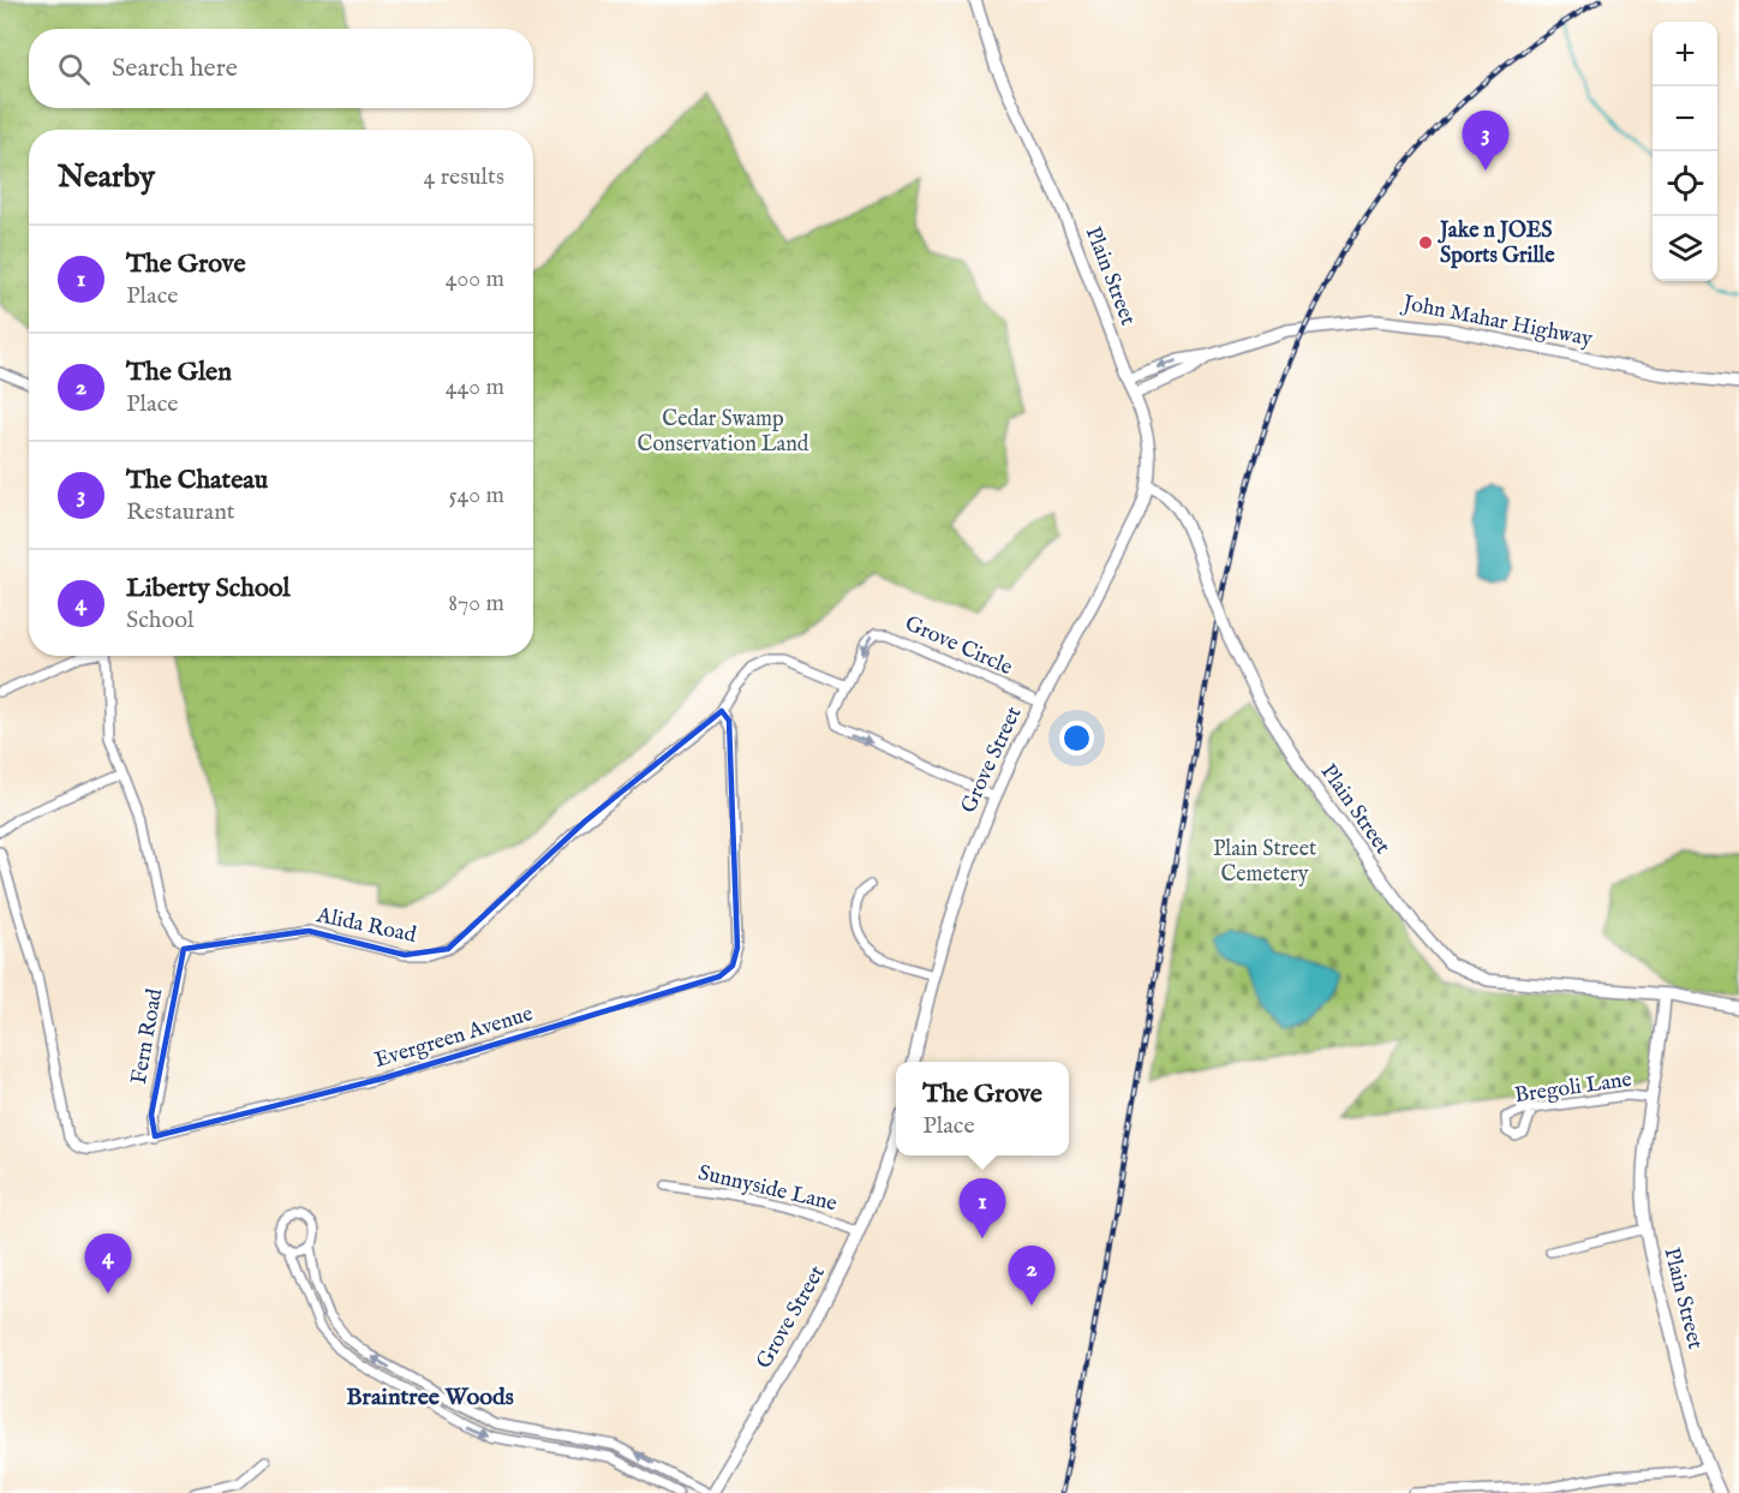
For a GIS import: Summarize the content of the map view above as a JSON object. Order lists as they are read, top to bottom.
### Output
{
  "streets": {
    "street": [
      "Plain Street",
      "John Mahar Highway",
      "Grove Circle",
      "Grove Street",
      "Alida Road",
      "Fern Road",
      "Evergreen Avenue",
      "Bregoli Lane",
      "Sunnyside Lane"
    ]
  },
  "crossings": [
    ["Plain Street", "John Mahar Highway"],
    ["Plain Street", "Grove Street"],
    ["Plain Street", "Bregoli Lane"],
    ["Grove Circle", "Grove Street"],
    ["Grove Street", "Sunnyside Lane"],
    ["Alida Road", "Fern Road"],
    ["Alida Road", "Evergreen Avenue"],
    ["Fern Road", "Evergreen Avenue"]
  ],
  "districts": ["Braintree Woods"],
  "parks": ["Cedar Swamp Conservation Land", "Plain Street Cemetery"],
  "places": ["Jake n JOES Sports Grille"],
  "page": {
    "map_buttons": ["+", "−"],
    "search": "Search here",
    "pins": [
      "3",
      "1",
      "4",
      "2"
    ],
    "heading": ["Nearby", "4 results"],
    "list": [
      {
        "mark": "1",
        "name": "The Grove",
        "note": "Place",
        "value": "400 m"
      },
      {
        "mark": "2",
        "name": "The Glen",
        "note": "Place",
        "value": "440 m"
      },
      {
        "mark": "3",
        "name": "The Chateau",
        "note": "Restaurant",
        "value": "540 m"
      },
      {
        "mark": "4",
        "name": "Liberty School",
        "note": "School",
        "value": "870 m"
      }
    ],
    "popup": ["The Grove", "Place"]
  }
}
